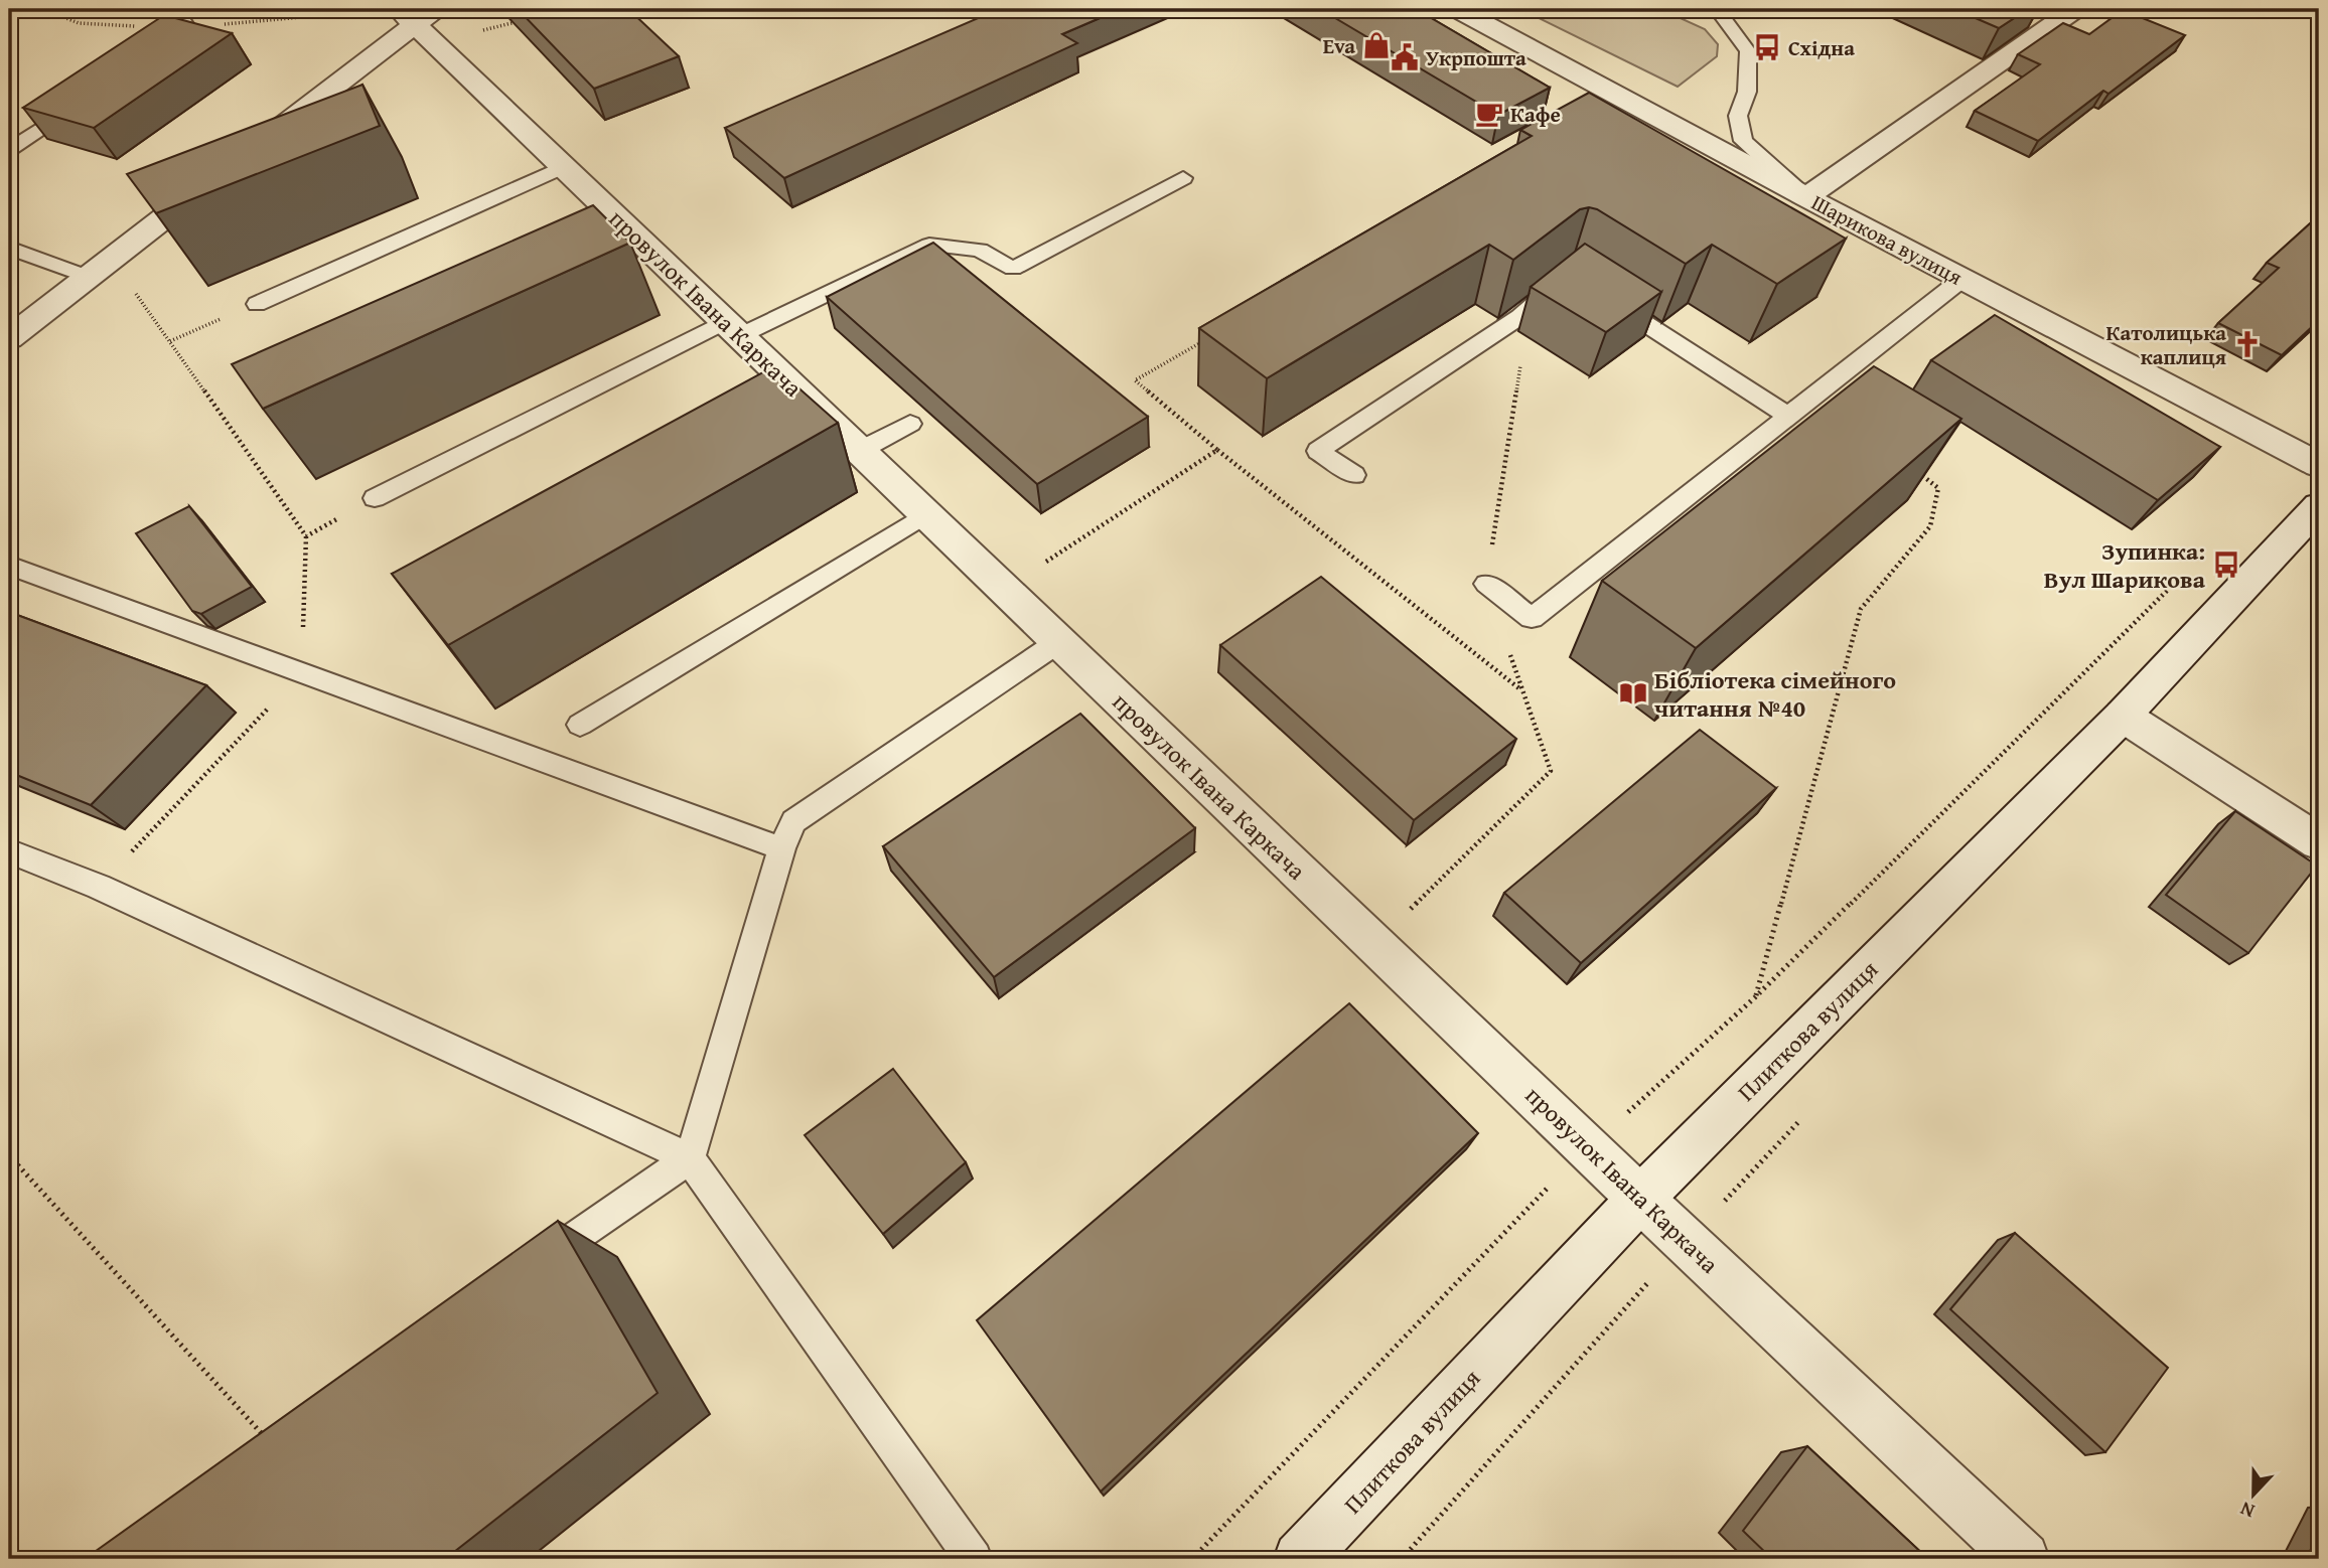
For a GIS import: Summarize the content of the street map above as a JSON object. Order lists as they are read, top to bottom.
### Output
{
  "streets": {
    "street": ["Шарикова вулиця", "провулок Івана Каркача", "Плиткова вулиця"]
  },
  "crossings": [
    ["провулок Івана Каркача", "Плиткова вулиця"]
  ],
  "places": {
    "shop": ["Eva"],
    "bus stop": ["Східна", "Зупинка: Вул Шарикова"],
    "public building": ["Укрпошта"],
    "cafe": ["Кафе"],
    "church": ["Католицька каплиця"],
    "library": ["Бібліотека сімейного читання №40"]
  },
  "north": "bottom"
}
